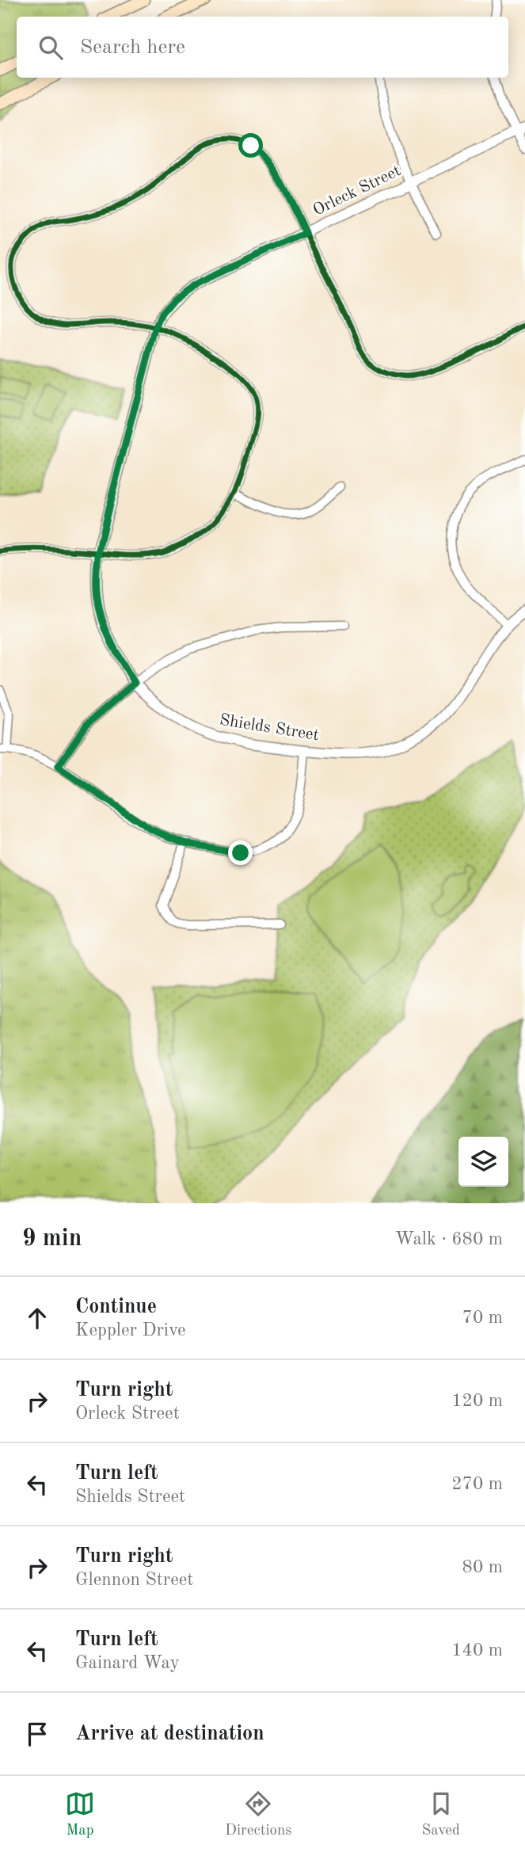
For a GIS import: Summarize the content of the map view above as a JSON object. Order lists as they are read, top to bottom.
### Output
{
  "streets": {
    "street": ["Orleck Street", "Shields Street"]
  },
  "crossings": [
    ["Orleck Street", "Shields Street"]
  ],
  "page": {
    "search": "Search here",
    "heading": ["9 min", "Walk · 680 m"],
    "list": [
      ["Continue", "Keppler Drive", "70 m"],
      ["Turn right", "Orleck Street", "120 m"],
      ["Turn left", "Shields Street", "270 m"],
      ["Turn right", "Glennon Street", "80 m"],
      ["Turn left", "Gainard Way", "140 m"],
      "Arrive at destination"
    ],
    "nav": ["Map", "Directions", "Saved"]
  }
}
